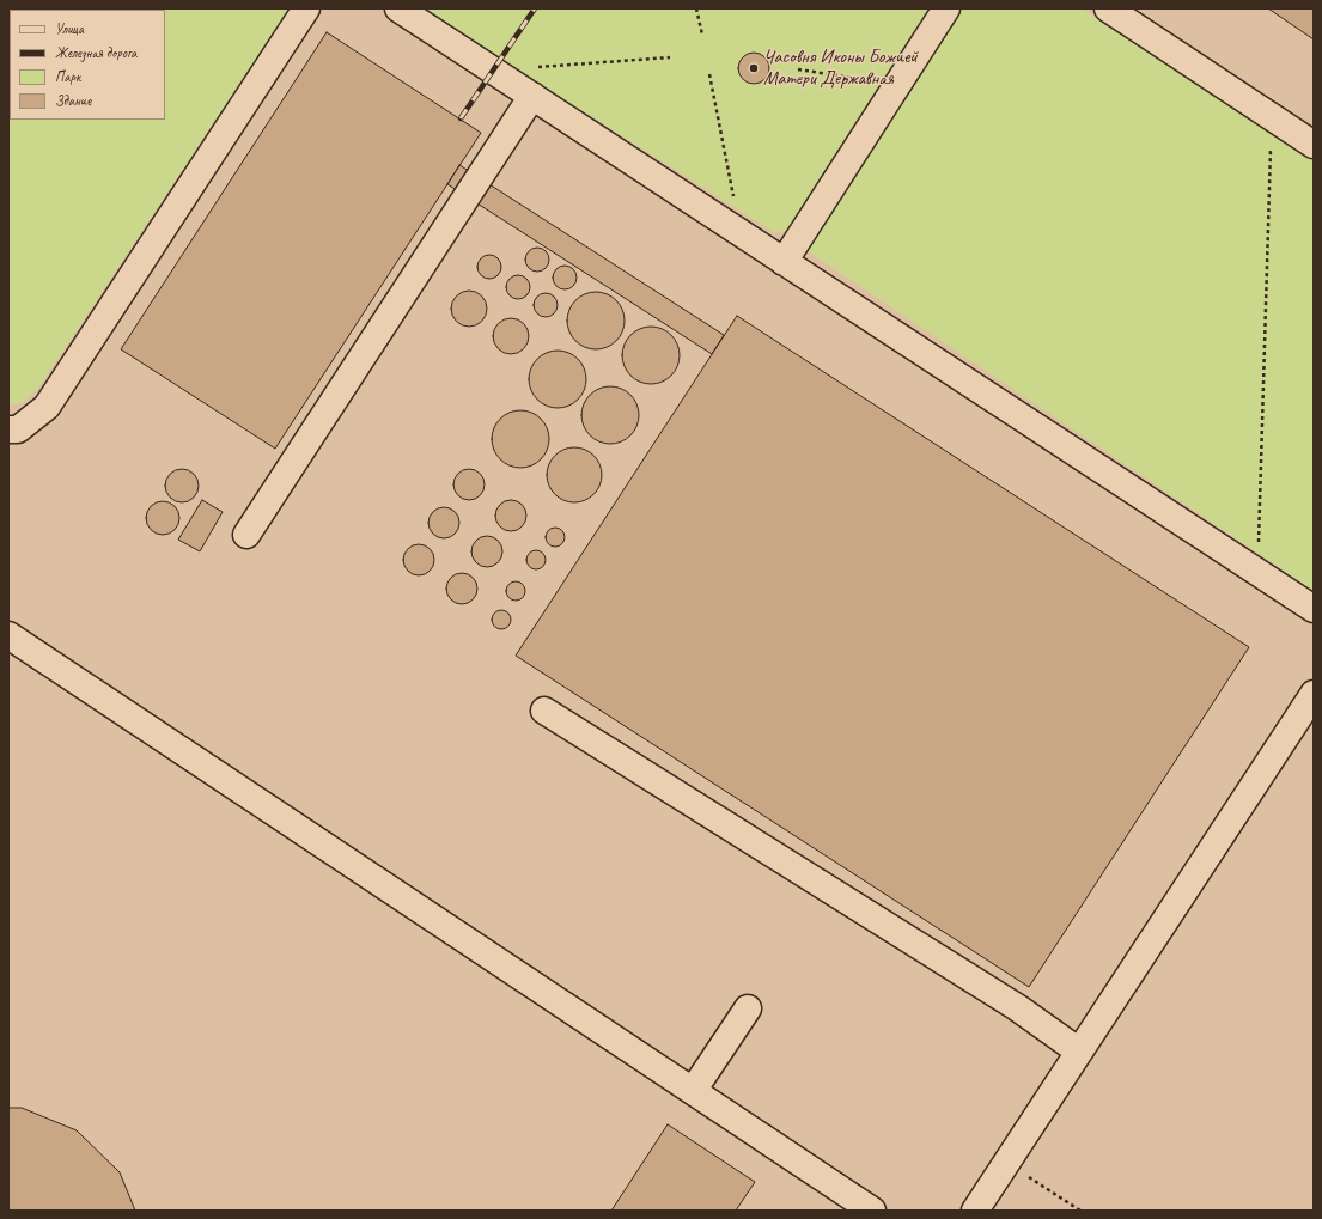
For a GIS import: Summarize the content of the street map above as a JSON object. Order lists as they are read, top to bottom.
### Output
{
  "places": ["Часовня Иконы Божией Матери Державная"],
  "legend": [
    "Улица",
    "Железная дорога",
    "Парк",
    "Здание"
  ]
}
